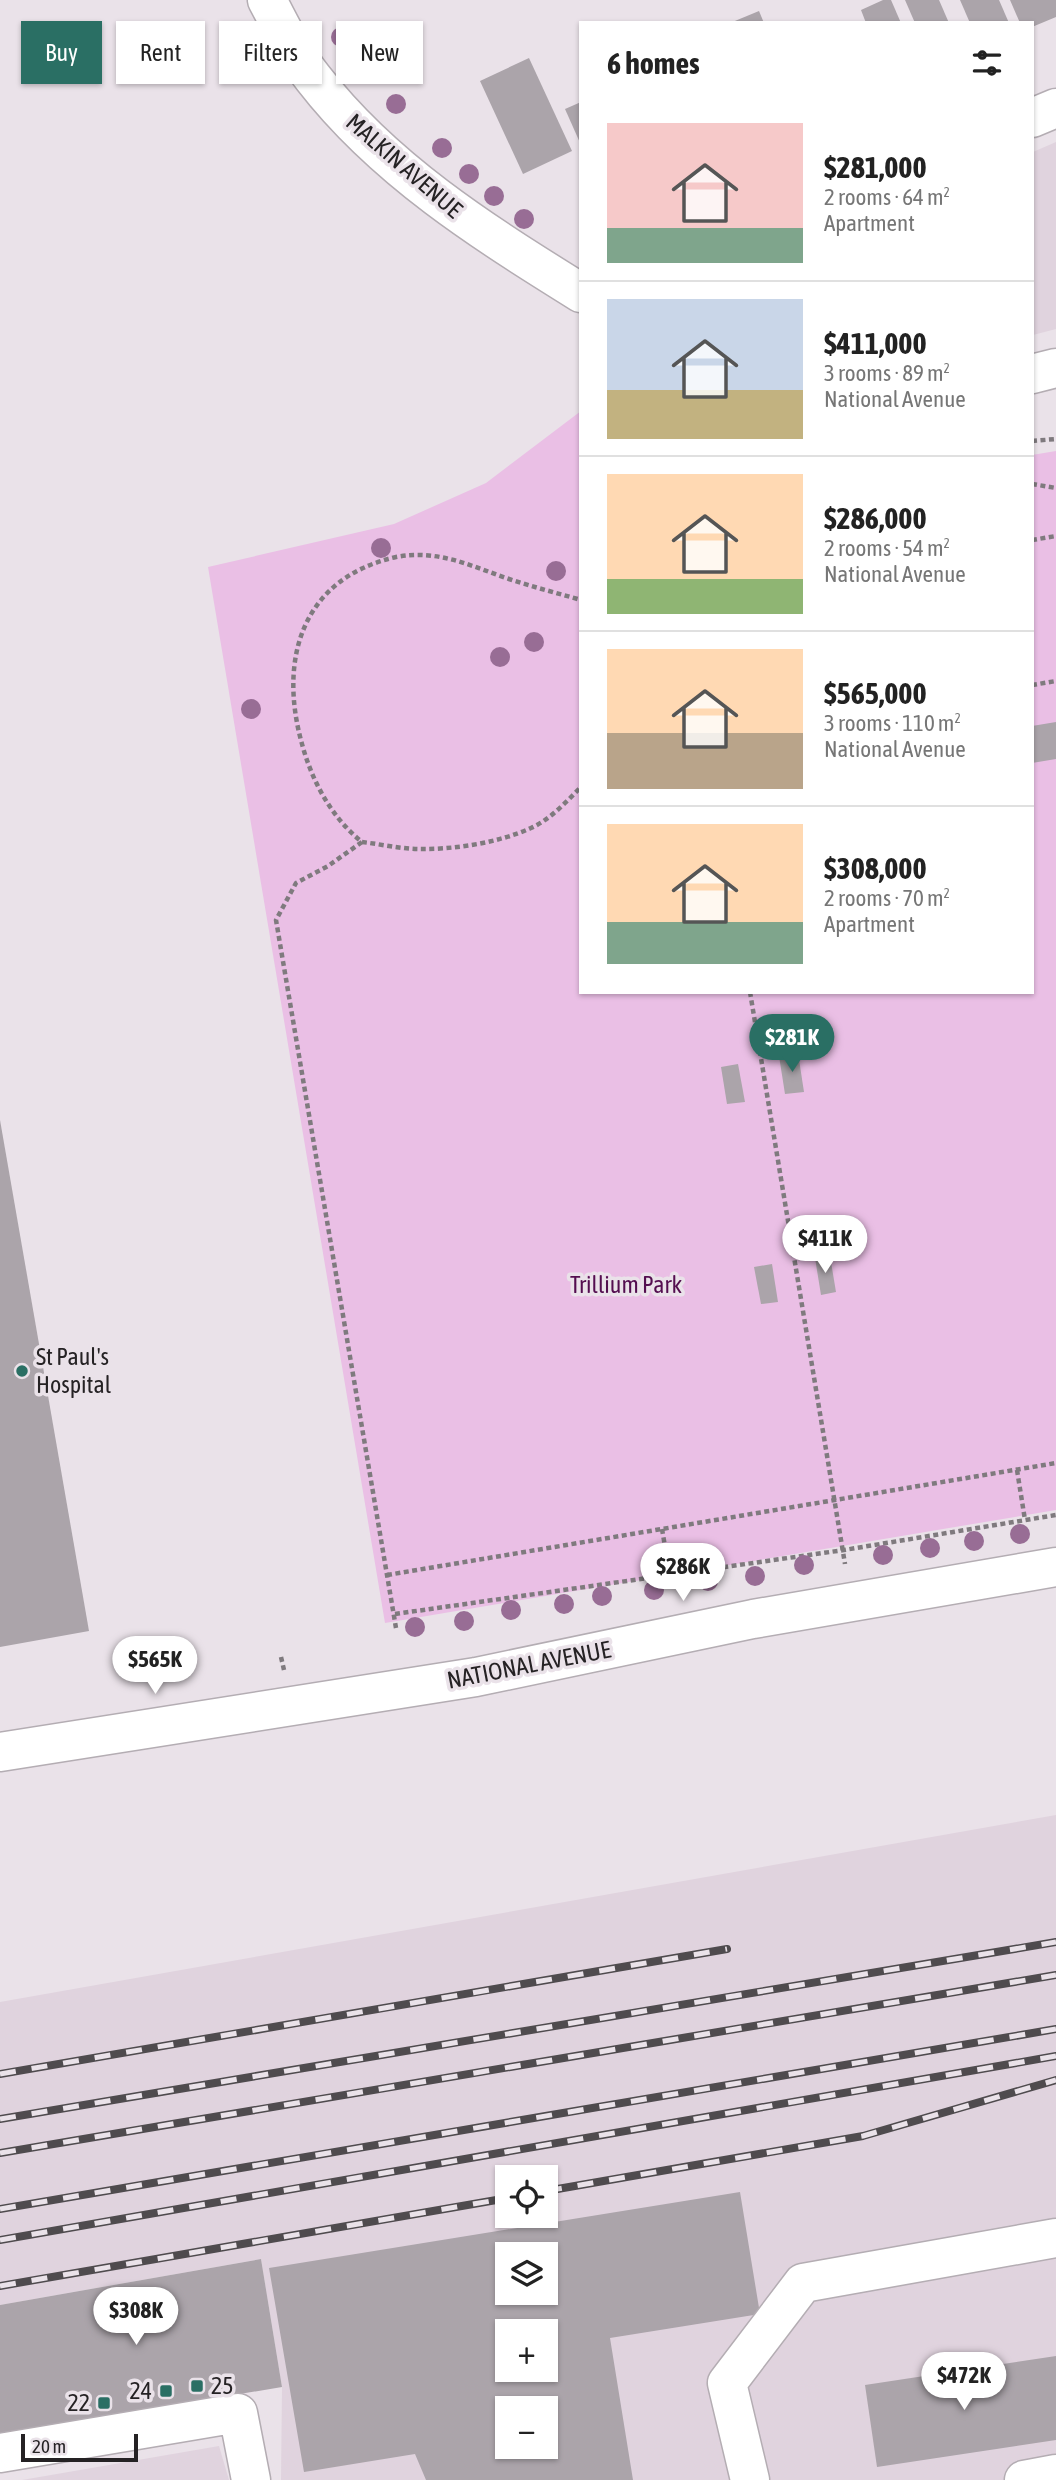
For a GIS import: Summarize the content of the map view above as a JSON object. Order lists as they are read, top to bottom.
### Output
{
  "streets": {
    "street": ["MALKIN AVENUE", "NATIONAL AVENUE"]
  },
  "parks": ["Trillium Park"],
  "places": {
    "other": ["St Paul's Hospital"],
    "transit": ["25", "24", "22"]
  },
  "scale_bar": "20 m",
  "page": {
    "chip": [
      "Buy",
      "Rent",
      "Filters",
      "New"
    ],
    "heading": "6 homes",
    "list": [
      {
        "name": "$281,000",
        "note": "2 rooms · 64 m² · Apartment"
      },
      {
        "name": "$411,000",
        "note": "3 rooms · 89 m² · National Avenue"
      },
      {
        "name": "$286,000",
        "note": "2 rooms · 54 m² · National Avenue"
      },
      {
        "name": "$565,000",
        "note": "3 rooms · 110 m² · National Avenue"
      },
      {
        "name": "$308,000",
        "note": "2 rooms · 70 m² · Apartment"
      }
    ],
    "price": [
      "$281K",
      "$411K",
      "$286K",
      "$565K",
      "$308K",
      "$472K"
    ],
    "map_buttons": ["+", "−"],
    "scale": "20 m"
  }
}
